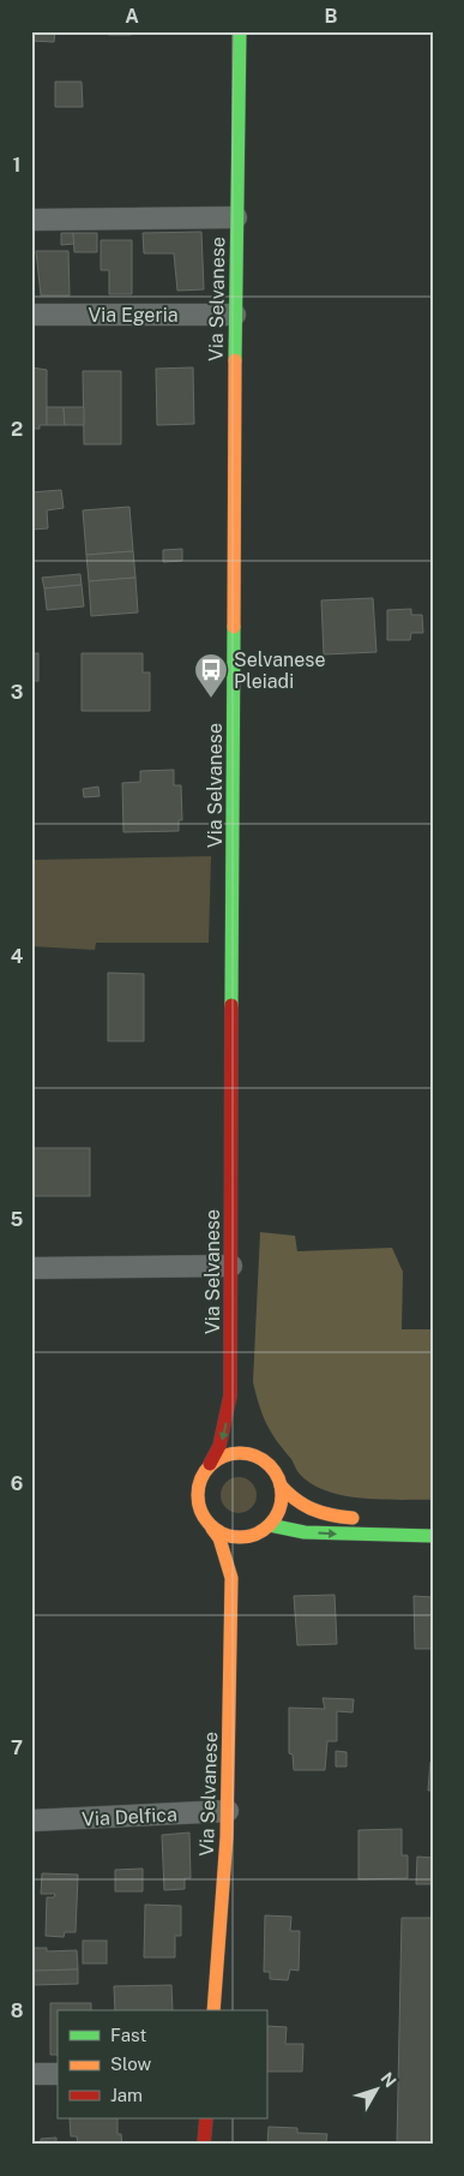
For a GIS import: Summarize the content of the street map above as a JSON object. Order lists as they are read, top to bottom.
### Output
{
  "streets": {
    "street": ["Via Selvanese", "Via Egeria", "Via Delfica"]
  },
  "crossings": [
    ["Via Selvanese", "Via Egeria"],
    ["Via Selvanese", "Via Delfica"]
  ],
  "places": {
    "bus stop": ["Selvanese Pleiadi"]
  },
  "legend": ["Fast", "Slow", "Jam"],
  "north": "top right",
  "grid": {
    "columns": ["A", "B"],
    "rows": [
      "1",
      "2",
      "3",
      "4",
      "5",
      "6",
      "7",
      "8"
    ]
  }
}
